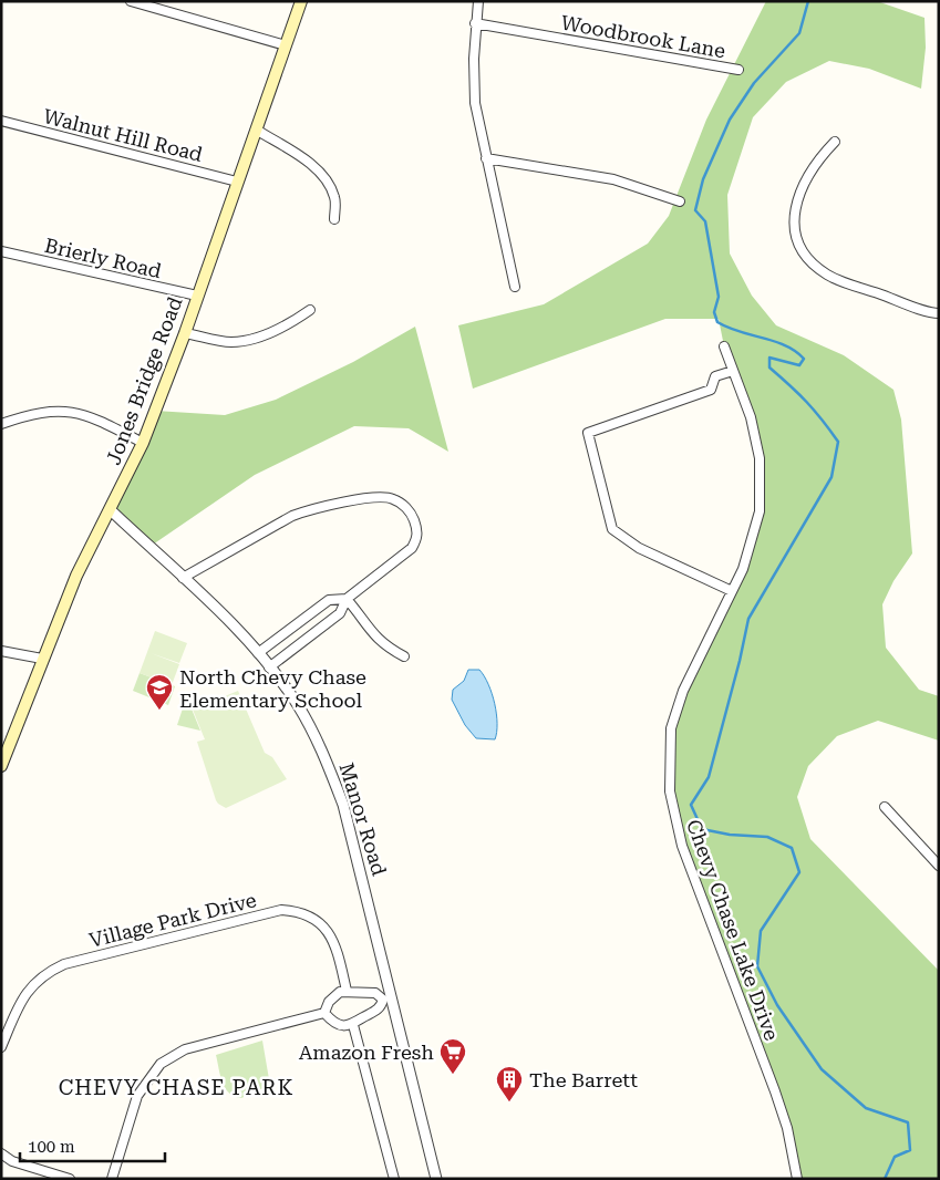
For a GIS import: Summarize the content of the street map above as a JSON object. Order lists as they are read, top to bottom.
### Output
{
  "streets": {
    "main road": ["Jones Bridge Road"],
    "street": [
      "Woodbrook Lane",
      "Walnut Hill Road",
      "Brierly Road",
      "Manor Road",
      "Village Park Drive",
      "Chevy Chase Lake Drive"
    ]
  },
  "crossings": [
    ["Walnut Hill Road", "Jones Bridge Road"],
    ["Brierly Road", "Jones Bridge Road"],
    ["Jones Bridge Road", "Manor Road"]
  ],
  "districts": ["CHEVY CHASE PARK"],
  "places": {
    "school or university": ["North Chevy Chase Elementary School"],
    "supermarket": ["Amazon Fresh"],
    "building": ["The Barrett"]
  },
  "scale_bar": "100 m"
}
